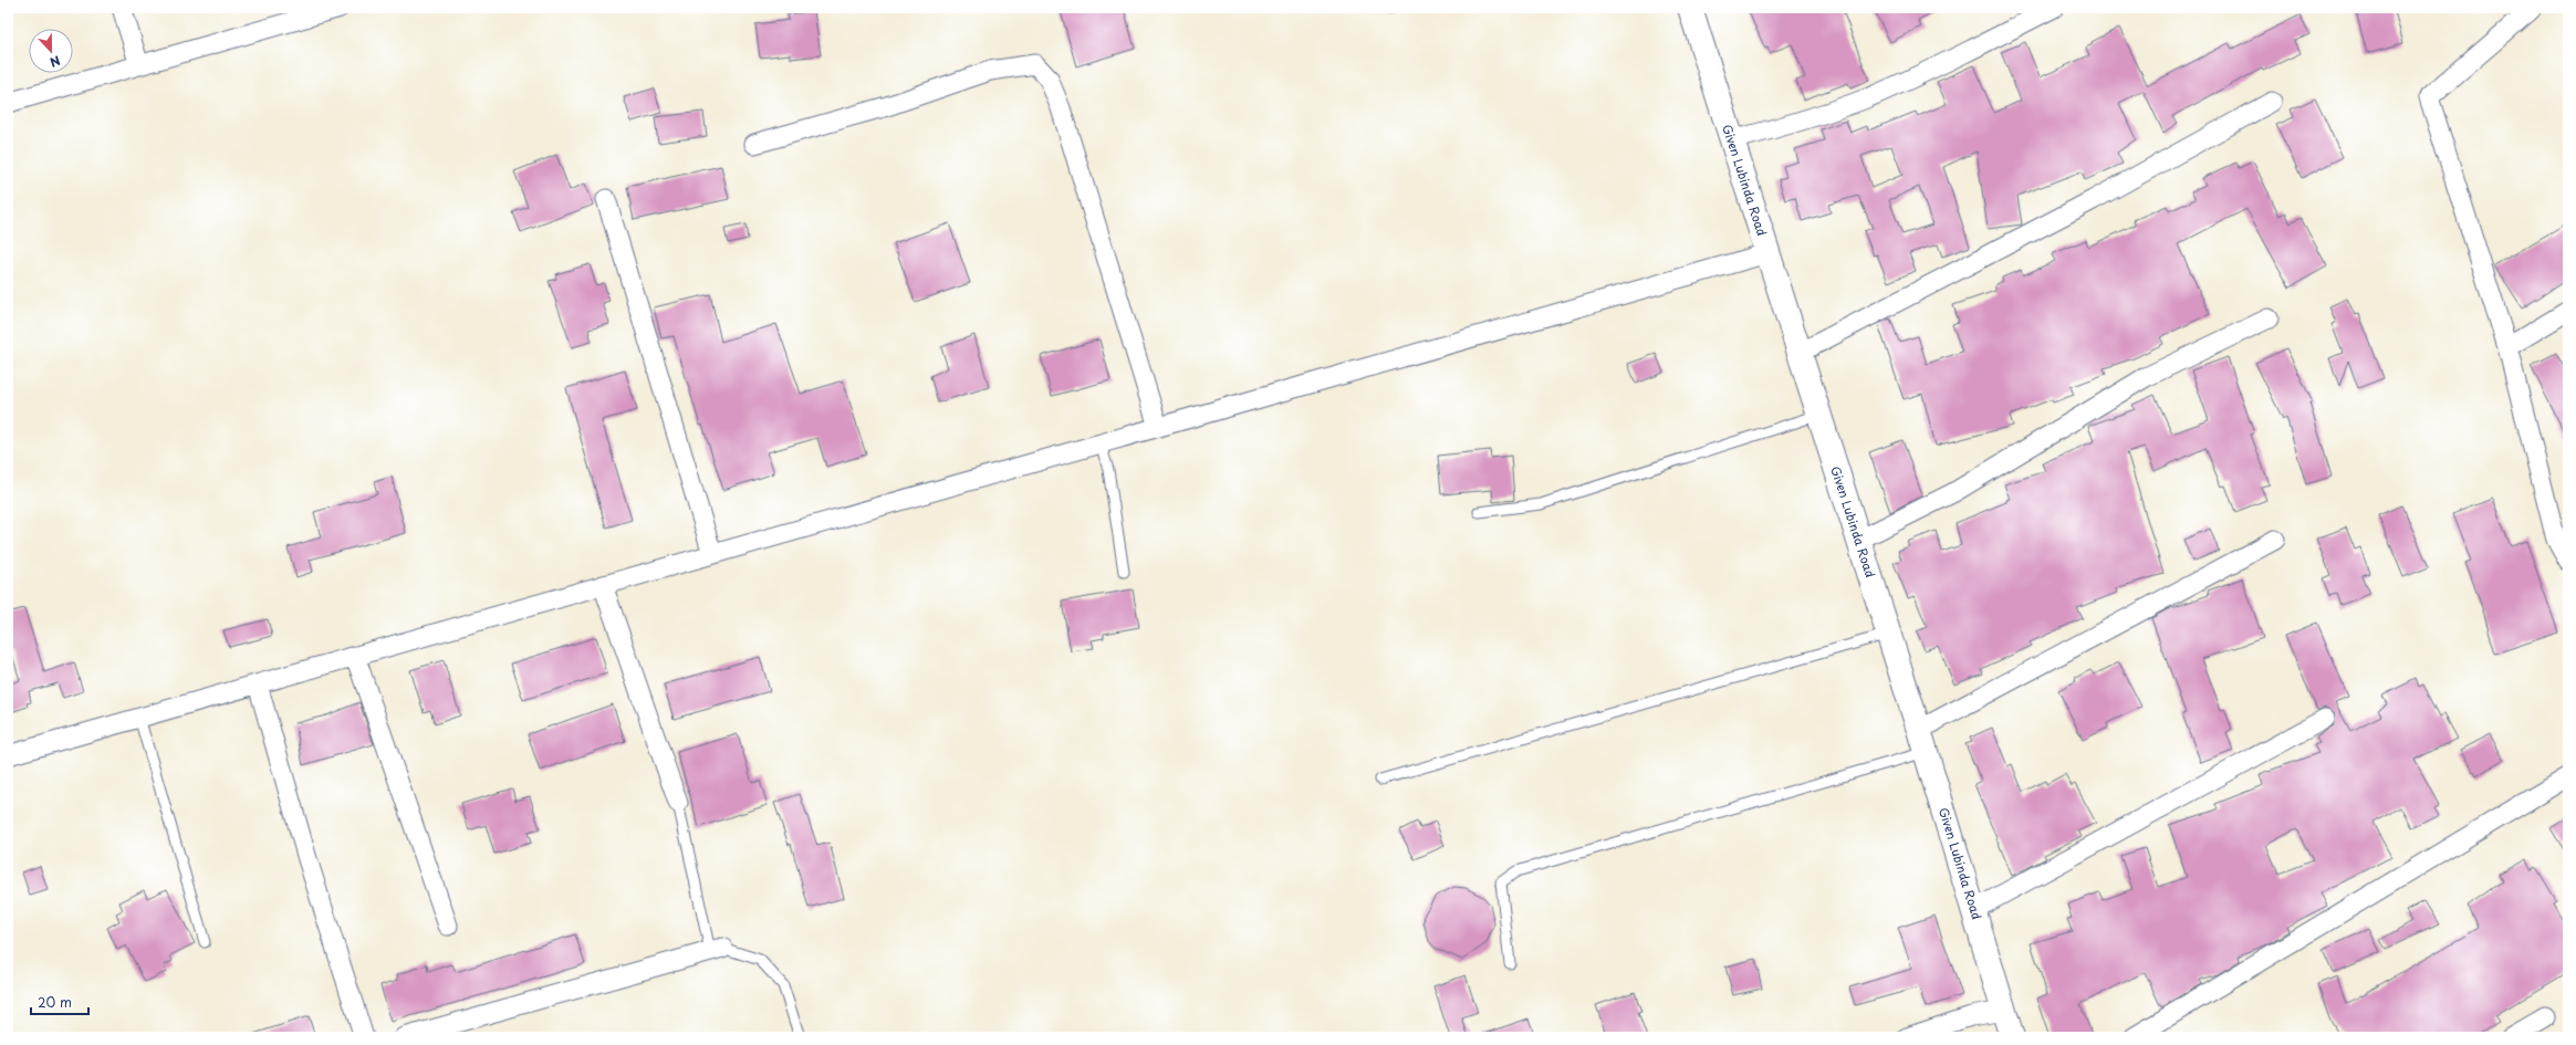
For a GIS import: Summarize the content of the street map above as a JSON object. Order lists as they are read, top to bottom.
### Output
{
  "streets": {
    "street": ["Given Lubinda Road"]
  },
  "scale_bar": "20 m",
  "north": "bottom"
}
